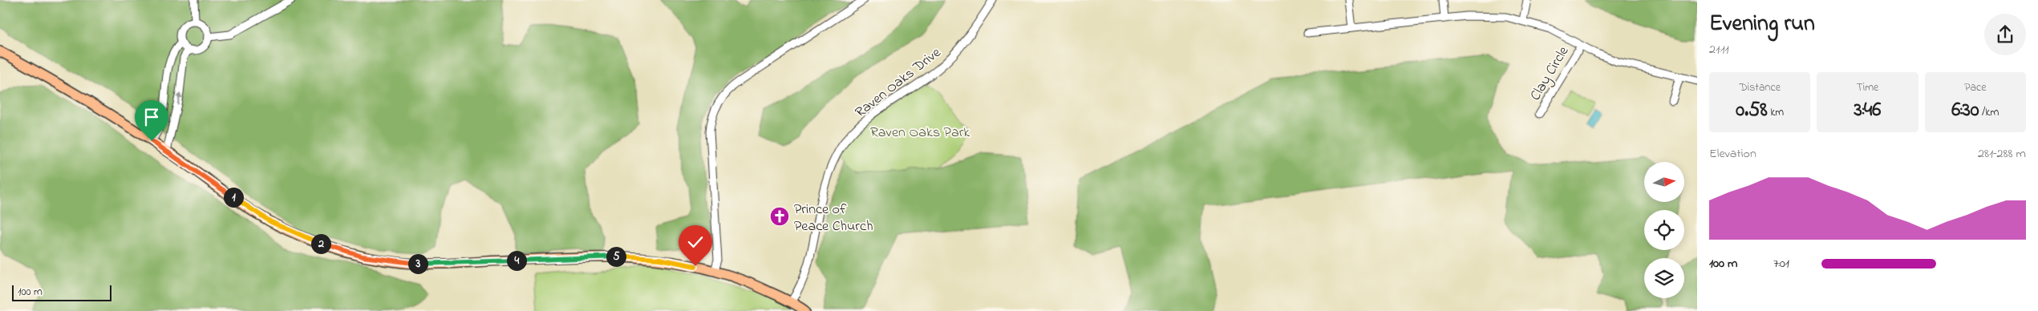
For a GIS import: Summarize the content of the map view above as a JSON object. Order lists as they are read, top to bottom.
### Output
{
  "streets": {
    "street": ["Clay Circle", "Raven Oaks Drive"]
  },
  "parks": ["Raven Oaks Park"],
  "places": {
    "church": ["Prince of Peace Church"]
  },
  "scale_bar": "100 m",
  "north": "right",
  "page": {
    "heading": ["Evening run", "21:11"],
    "stats": [
      ["Distance", "0.58 km"],
      ["Time", "3:46"],
      ["Pace", "6:30 /km"]
    ],
    "chart": ["Elevation", "281–288 m"],
    "pins": [
      "1",
      "2",
      "5",
      "4",
      "3"
    ],
    "list": [
      {
        "name": "100 m",
        "note": "7:01"
      }
    ],
    "scale": "100 m"
  }
}
